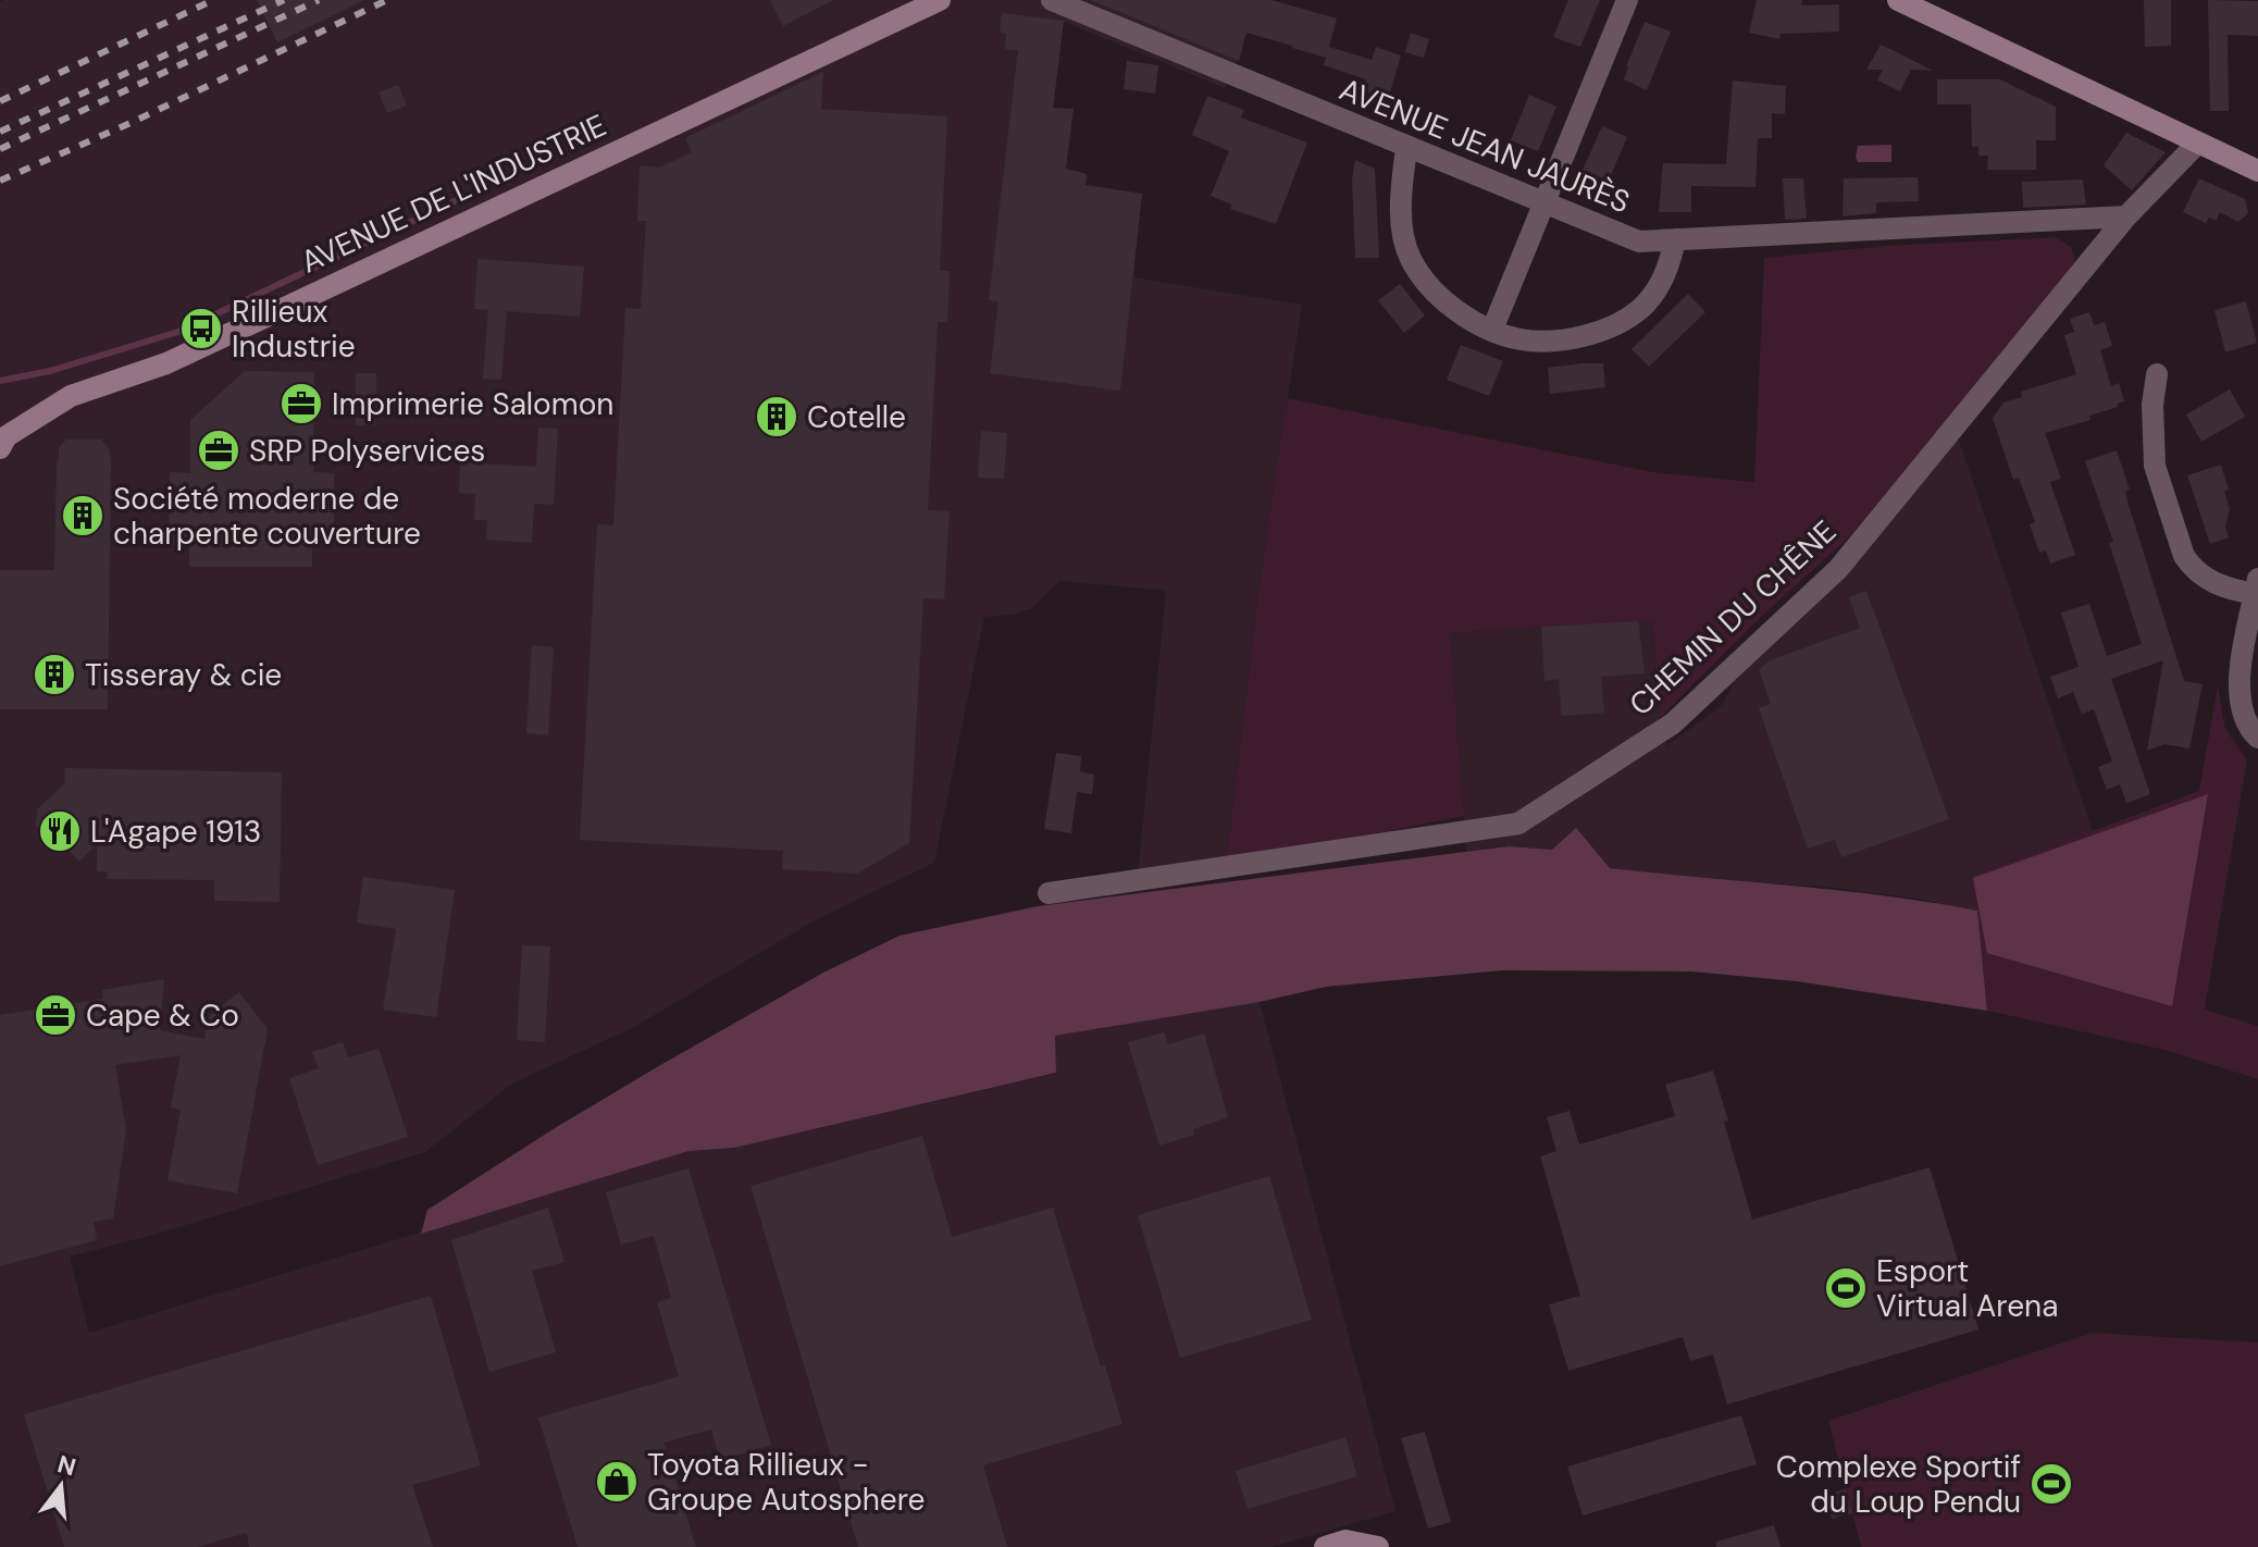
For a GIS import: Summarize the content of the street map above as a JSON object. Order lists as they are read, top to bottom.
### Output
{
  "streets": {
    "street": ["AVENUE JEAN JAURÈS", "AVENUE DE L'INDUSTRIE", "CHEMIN DU CHÊNE"]
  },
  "crossings": [
    ["AVENUE JEAN JAURÈS", "CHEMIN DU CHÊNE"]
  ],
  "places": {
    "bus stop": ["Rillieux Industrie"],
    "office": ["Imprimerie Salomon", "SRP Polyservices", "Cape & Co"],
    "building": ["Cotelle", "Société moderne de charpente couverture", "Tisseray & cie"],
    "restaurant": ["L'Agape 1913"],
    "sports": ["Esport Virtual Arena", "Complexe Sportif du Loup Pendu"],
    "shop": ["Toyota Rillieux - Groupe Autosphere"]
  },
  "north": "top"
}
